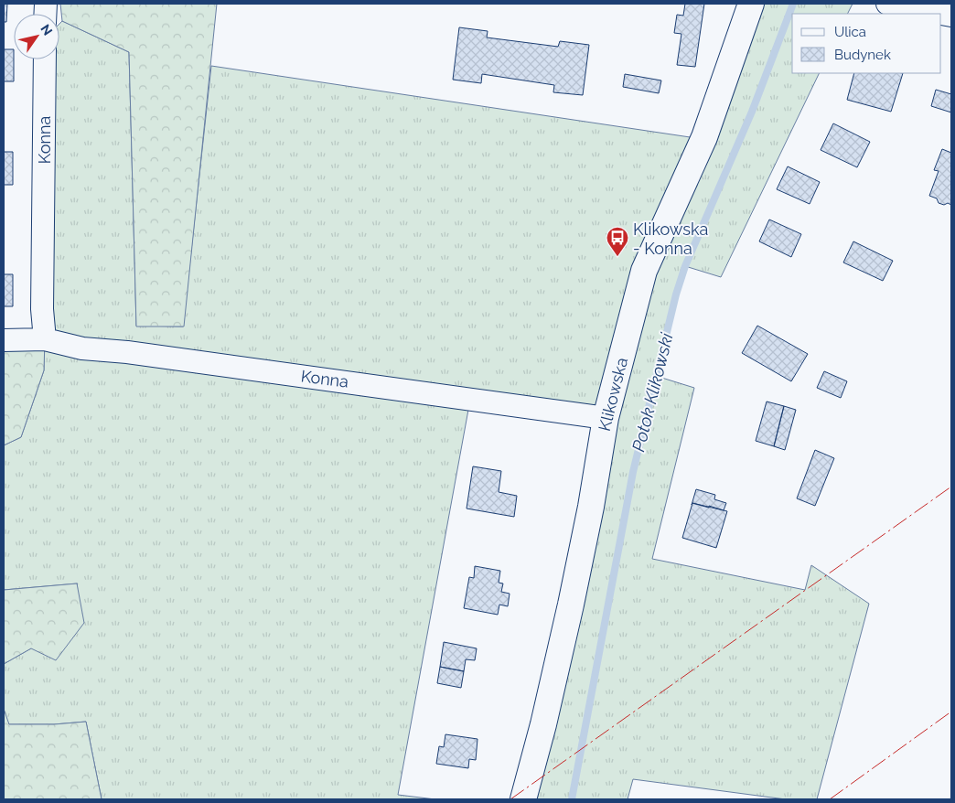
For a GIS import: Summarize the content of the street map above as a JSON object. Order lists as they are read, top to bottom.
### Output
{
  "streets": {
    "street": ["Konna", "Klikowska"]
  },
  "crossings": [
    ["Konna", "Klikowska"]
  ],
  "water": ["Potok Klikowski"],
  "places": {
    "bus stop": ["Klikowska - Konna"]
  },
  "legend": ["Ulica", "Budynek"],
  "north": "top right"
}
